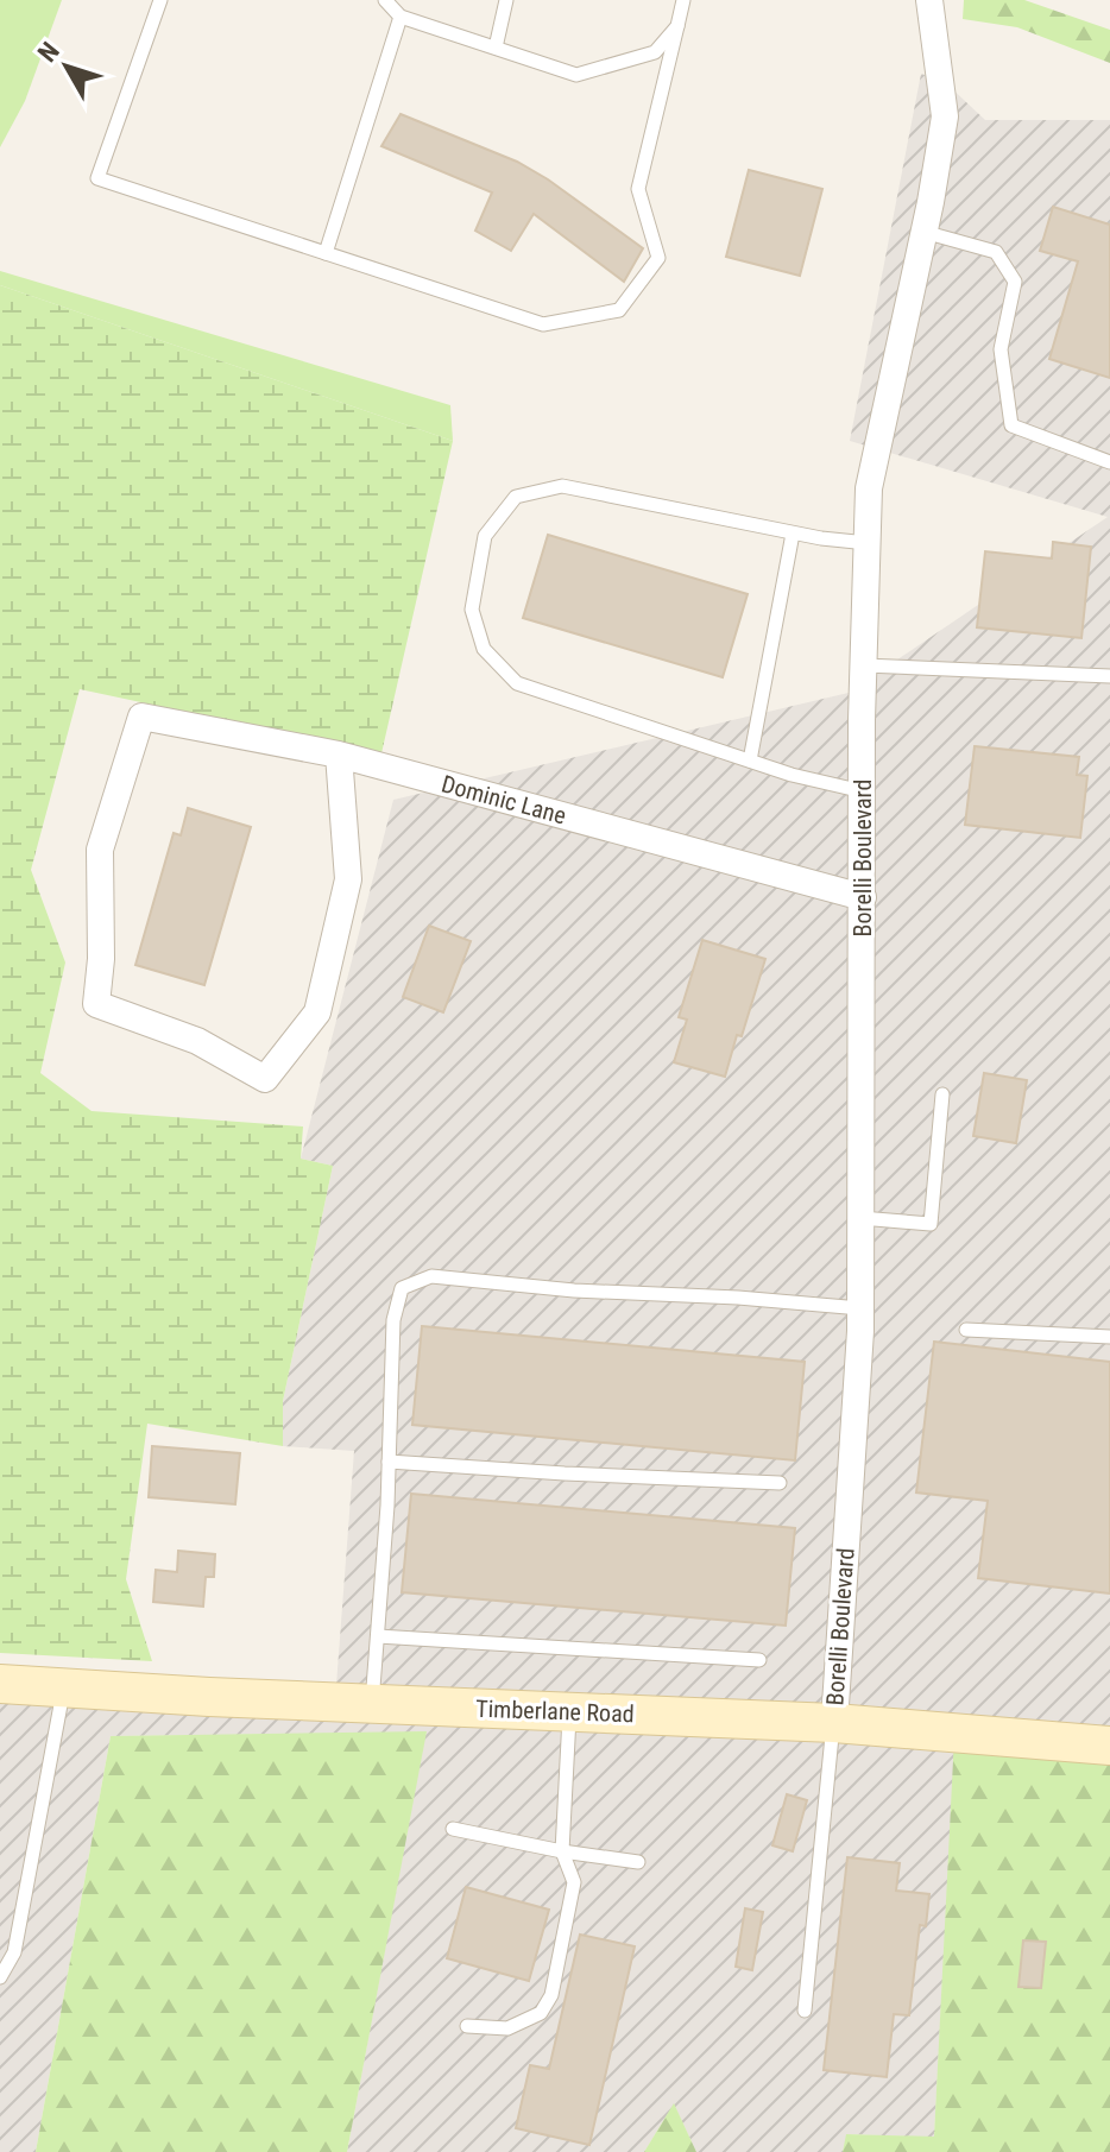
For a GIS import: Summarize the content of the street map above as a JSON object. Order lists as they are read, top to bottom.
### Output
{
  "streets": {
    "street": ["Dominic Lane", "Borelli Boulevard", "Timberlane Road"]
  },
  "crossings": [
    ["Dominic Lane", "Borelli Boulevard"],
    ["Borelli Boulevard", "Timberlane Road"]
  ],
  "north": "top left"
}
